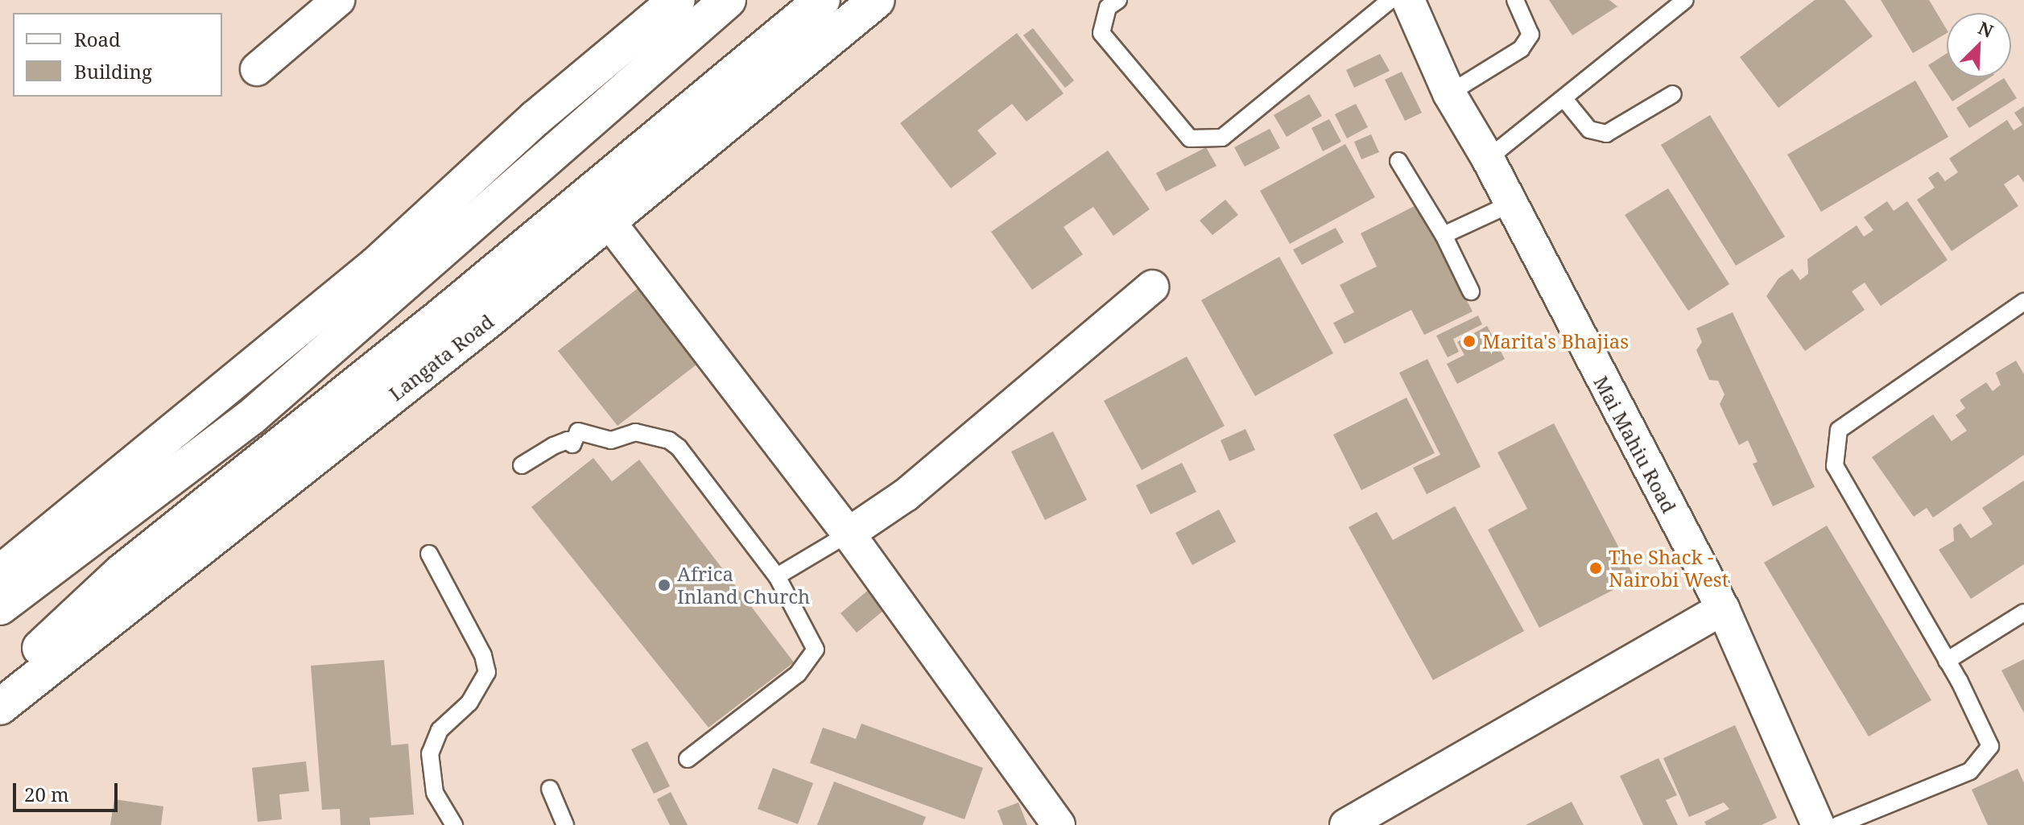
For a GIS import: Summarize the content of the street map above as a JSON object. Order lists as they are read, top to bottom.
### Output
{
  "streets": {
    "main road": ["Langata Road"],
    "street": ["Mai Mahiu Road"]
  },
  "places": ["Marita's Bhajias", "The Shack - Nairobi West", "Africa Inland Church"],
  "legend": ["Road", "Building"],
  "scale_bar": "20 m",
  "north": "top right"
}
